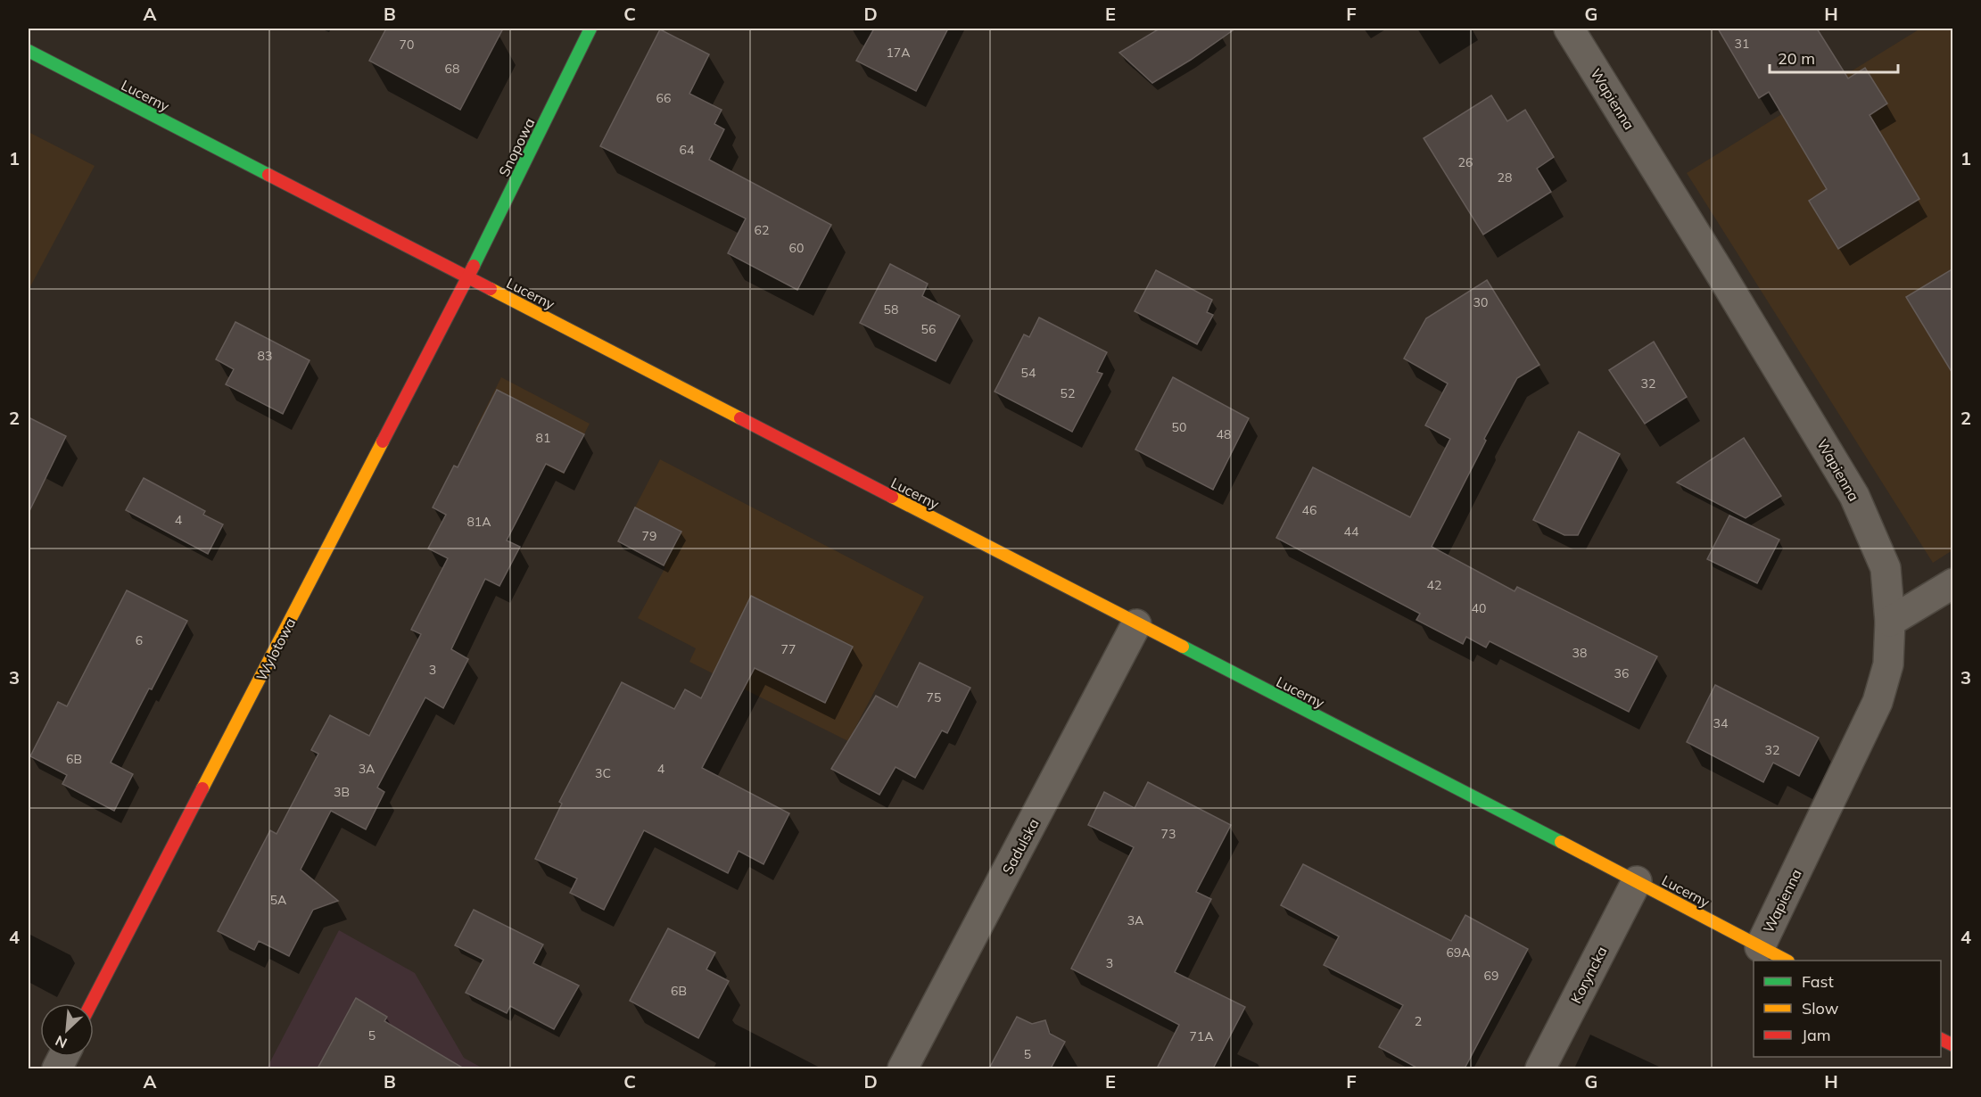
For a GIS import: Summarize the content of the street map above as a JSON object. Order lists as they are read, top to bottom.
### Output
{
  "streets": {
    "street": [
      "Lucerny",
      "Wapienna",
      "Snopowa",
      "Wylotowa",
      "Sadulska",
      "Koryncka"
    ]
  },
  "crossings": [
    ["Lucerny", "Wapienna"],
    ["Lucerny", "Snopowa"],
    ["Lucerny", "Wylotowa"],
    ["Lucerny", "Sadulska"],
    ["Lucerny", "Koryncka"],
    ["Snopowa", "Wylotowa"]
  ],
  "house_numbers": [
    "31",
    "70",
    "17A",
    "68",
    "66",
    "64",
    "26",
    "28",
    "62",
    "60",
    "30",
    "58",
    "56",
    "83",
    "54",
    "32",
    "52",
    "50",
    "48",
    "81",
    "46",
    "4",
    "81A",
    "44",
    "79",
    "42",
    "40",
    "6",
    "77",
    "38",
    "3",
    "36",
    "75",
    "34",
    "32",
    "6B",
    "3A",
    "4",
    "3C",
    "3B",
    "73",
    "5A",
    "3A",
    "69A",
    "3",
    "69",
    "6B",
    "2",
    "5",
    "71A",
    "5"
  ],
  "legend": ["Fast", "Slow", "Jam"],
  "scale_bar": "20 m",
  "north": "bottom left",
  "grid": {
    "columns": [
      "A",
      "B",
      "C",
      "D",
      "E",
      "F",
      "G",
      "H"
    ],
    "rows": [
      "1",
      "2",
      "3",
      "4"
    ]
  }
}
